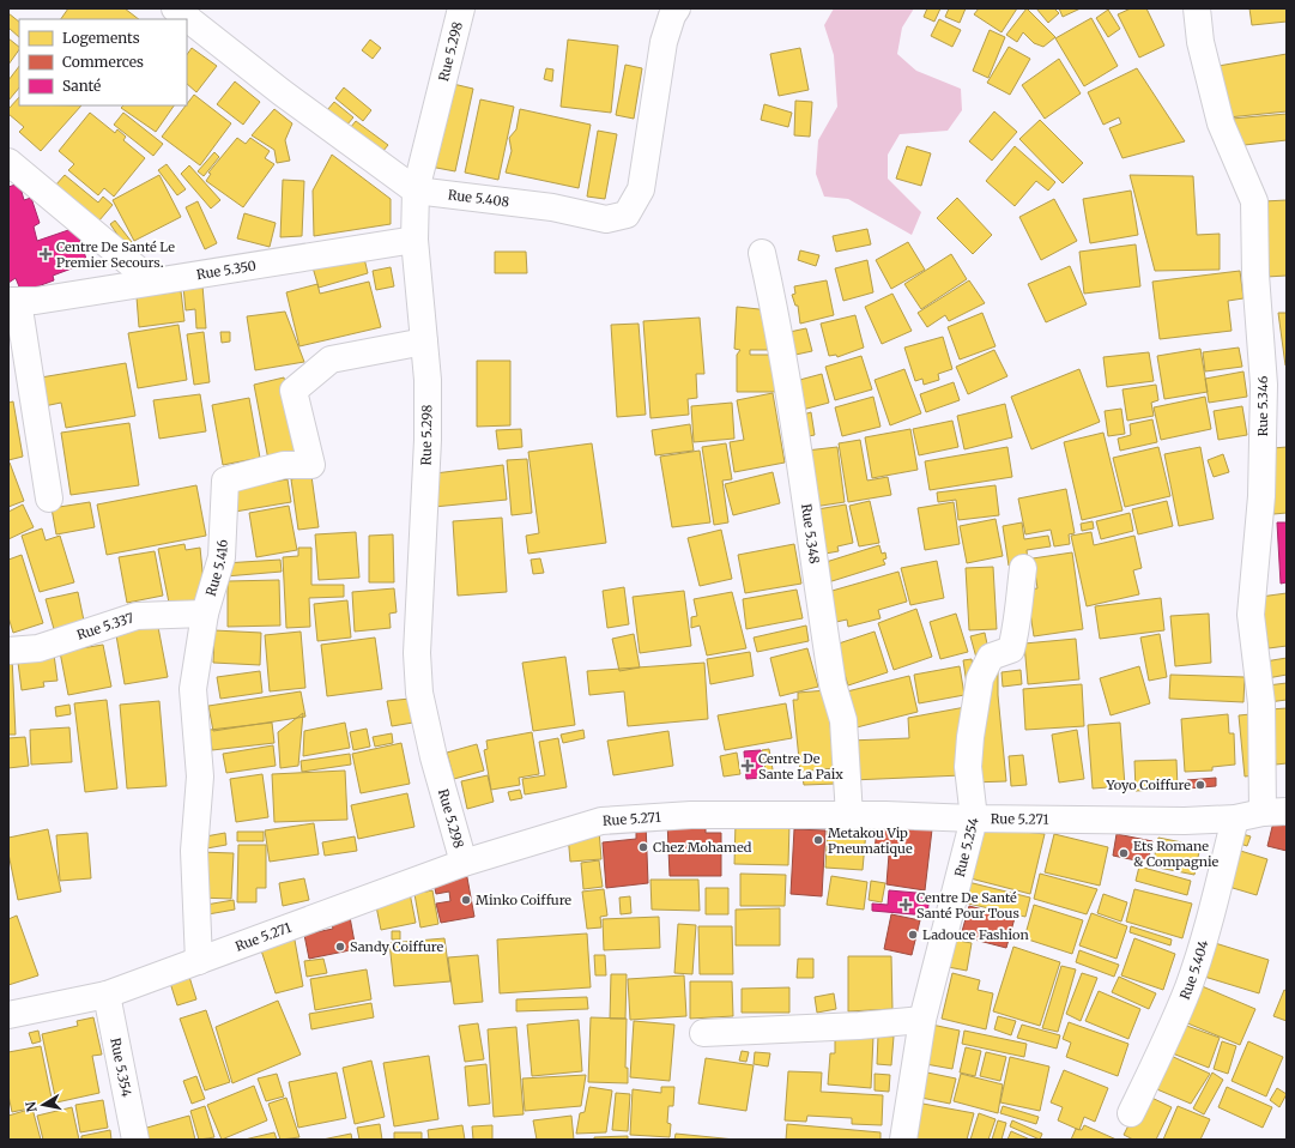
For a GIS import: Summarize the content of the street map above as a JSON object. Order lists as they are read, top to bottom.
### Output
{
  "streets": {
    "street": [
      "Rue 5.298",
      "Rue 5.408",
      "Rue 5.350",
      "Rue 5.346",
      "Rue 5.348",
      "Rue 5.416",
      "Rue 5.337",
      "Rue 5.271",
      "Rue 5.254",
      "Rue 5.404",
      "Rue 5.354"
    ]
  },
  "crossings": [
    ["Rue 5.298", "Rue 5.408"],
    ["Rue 5.298", "Rue 5.350"],
    ["Rue 5.298", "Rue 5.416"],
    ["Rue 5.298", "Rue 5.271"],
    ["Rue 5.346", "Rue 5.271"],
    ["Rue 5.348", "Rue 5.271"],
    ["Rue 5.416", "Rue 5.337"],
    ["Rue 5.416", "Rue 5.271"],
    ["Rue 5.271", "Rue 5.254"],
    ["Rue 5.271", "Rue 5.404"],
    ["Rue 5.271", "Rue 5.354"]
  ],
  "places": {
    "health": ["Centre De Santé Le Premier Secours.", "Centre De Sante La Paix", "Centre De Santé Santé Pour Tous"],
    "other": [
      "Yoyo Coiffure",
      "Metakou Vip Pneumatique",
      "Chez Mohamed",
      "Ets Romane & Compagnie",
      "Minko Coiffure",
      "Ladouce Fashion",
      "Sandy Coiffure"
    ]
  },
  "legend": ["Logements", "Commerces", "Santé"],
  "north": "left"
}
